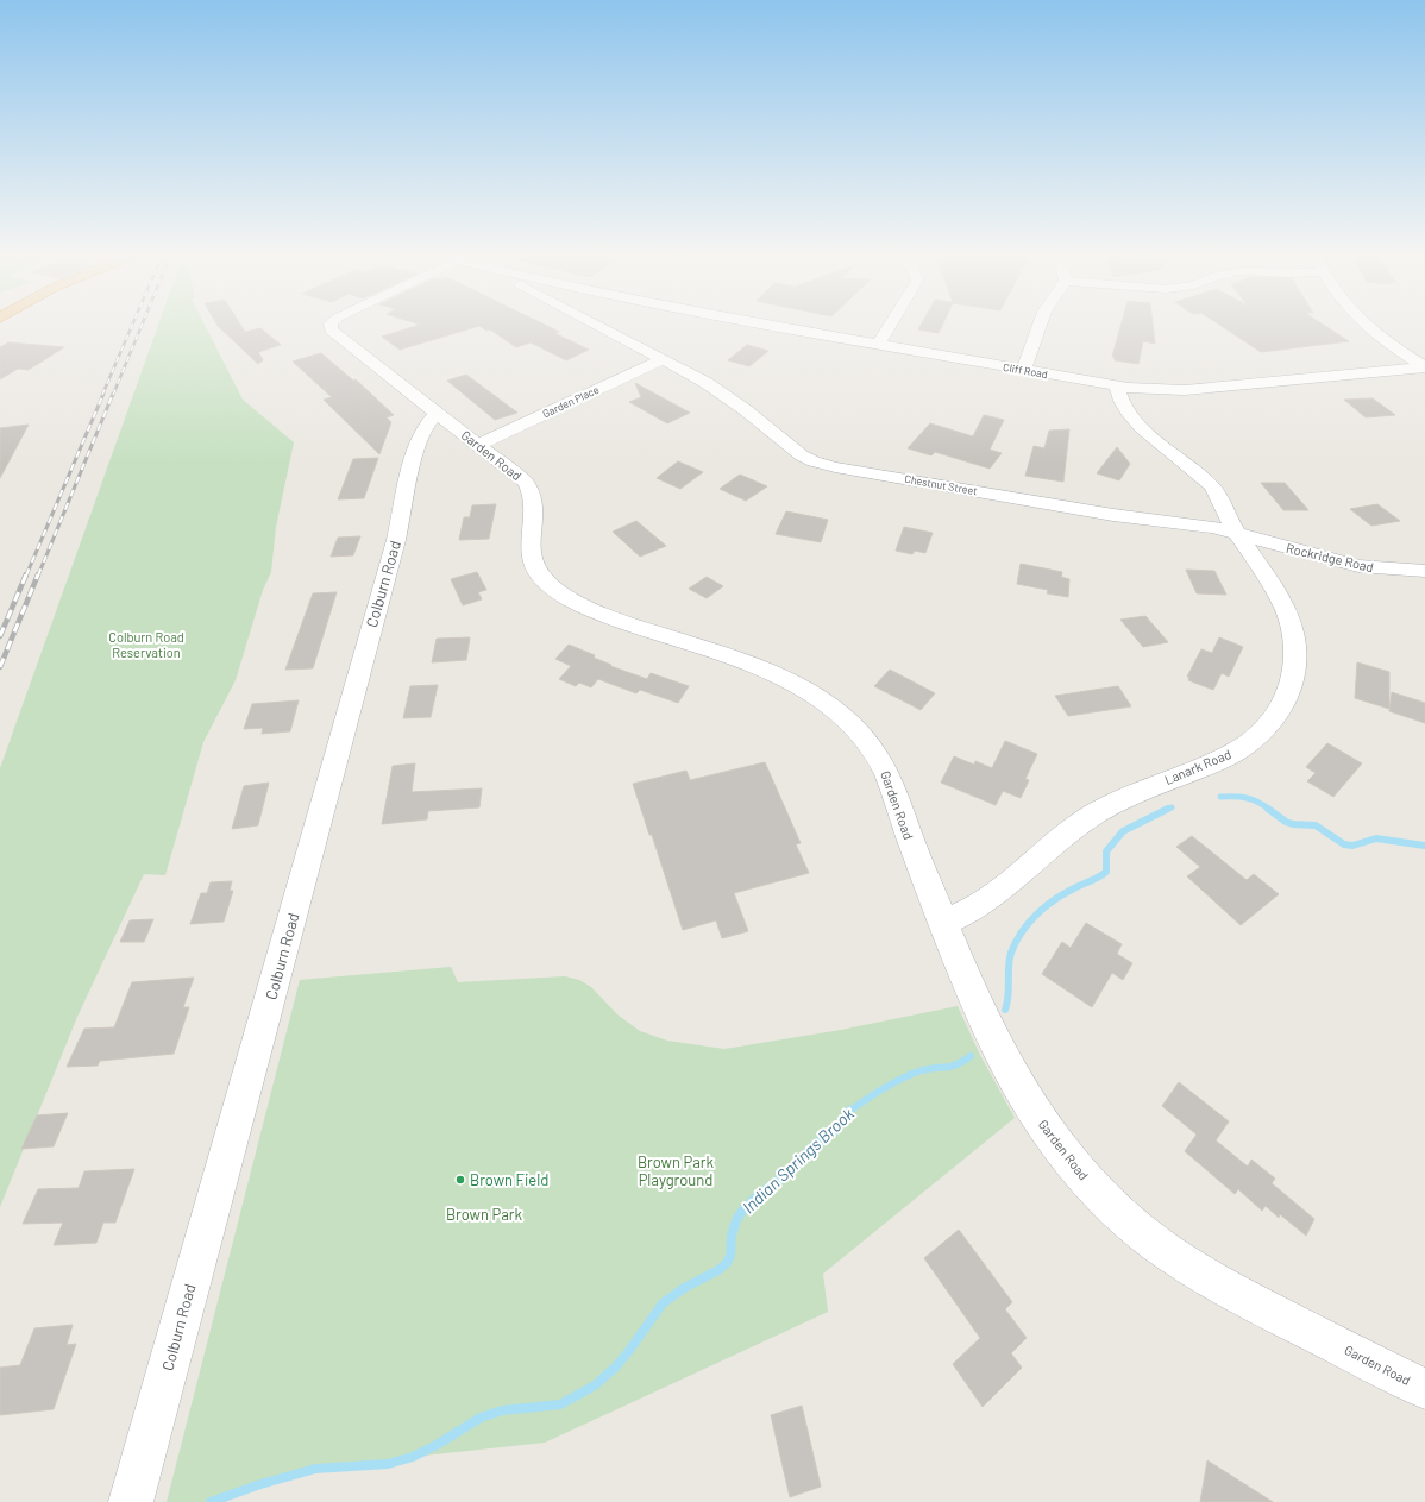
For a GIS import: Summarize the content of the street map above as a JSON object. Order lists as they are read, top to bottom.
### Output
{
  "streets": {
    "street": [
      "Cliff Road",
      "Garden Place",
      "Garden Road",
      "Chestnut Street",
      "Rockridge Road",
      "Colburn Road",
      "Lanark Road"
    ]
  },
  "crossings": [
    ["Garden Place", "Garden Road"],
    ["Garden Place", "Chestnut Street"],
    ["Garden Road", "Colburn Road"],
    ["Garden Road", "Lanark Road"],
    ["Chestnut Street", "Rockridge Road"],
    ["Chestnut Street", "Lanark Road"],
    ["Rockridge Road", "Lanark Road"]
  ],
  "water": ["Indian Springs Brook"],
  "parks": ["Colburn Road Reservation", "Brown Park Playground", "Brown Park"],
  "places": ["Brown Field"]
}
